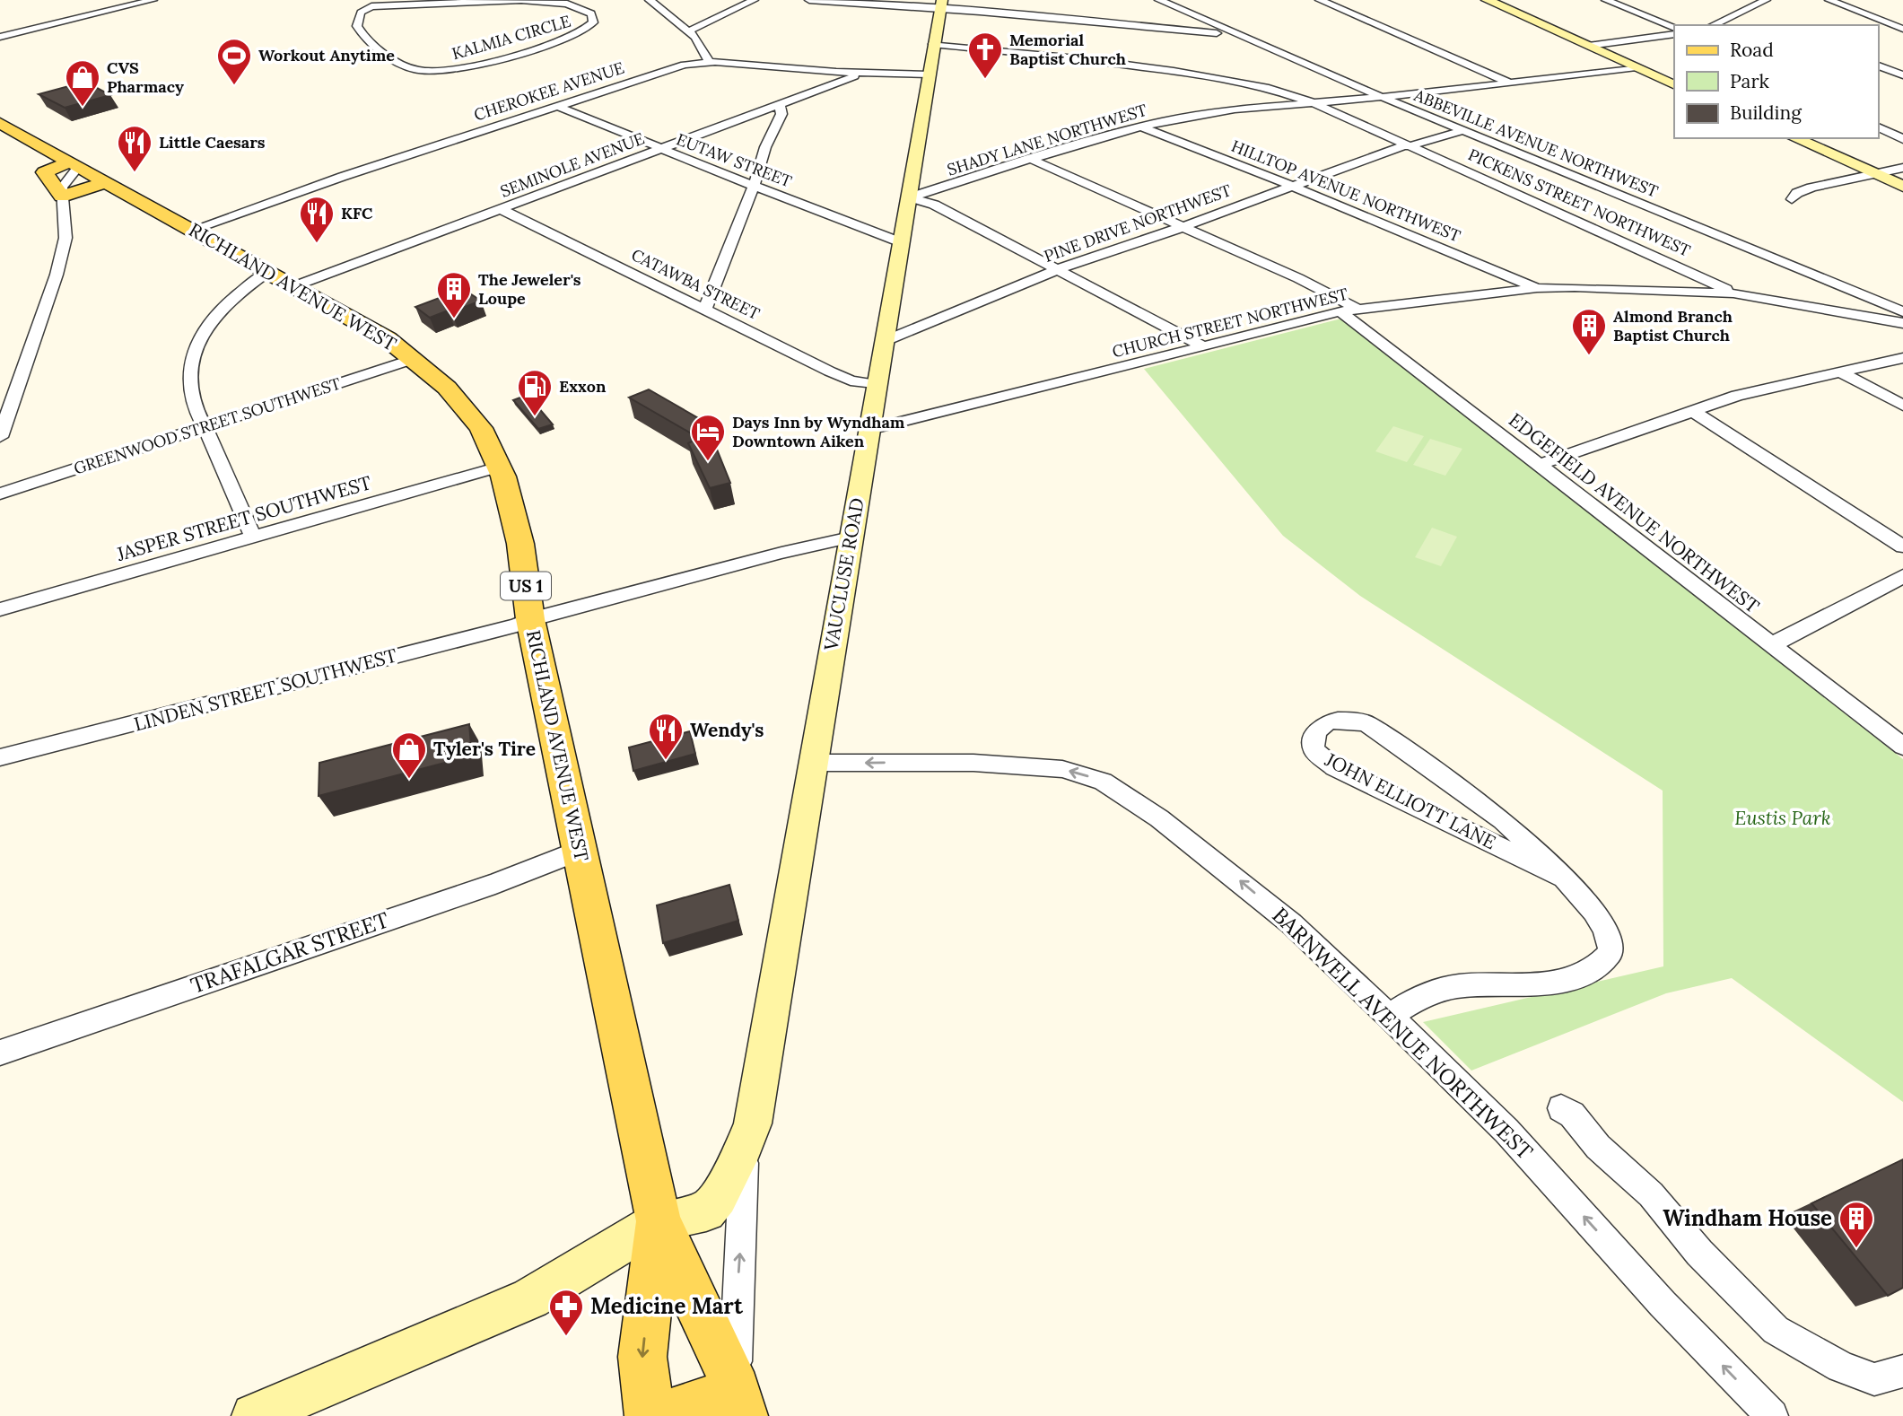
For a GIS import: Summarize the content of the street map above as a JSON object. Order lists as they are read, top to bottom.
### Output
{
  "streets": {
    "main road": ["RICHLAND AVENUE WEST", "US 1"],
    "street": [
      "KALMIA CIRCLE",
      "CHEROKEE AVENUE",
      "SHADY LANE NORTHWEST",
      "ABBEVILLE AVENUE NORTHWEST",
      "EUTAW STREET",
      "SEMINOLE AVENUE",
      "HILLTOP AVENUE NORTHWEST",
      "PICKENS STREET NORTHWEST",
      "PINE DRIVE NORTHWEST",
      "CATAWBA STREET",
      "CHURCH STREET NORTHWEST",
      "GREENWOOD STREET SOUTHWEST",
      "EDGEFIELD AVENUE NORTHWEST",
      "JASPER STREET SOUTHWEST",
      "VAUCLUSE ROAD",
      "LINDEN STREET SOUTHWEST",
      "JOHN ELLIOTT LANE",
      "TRAFALGAR STREET",
      "BARNWELL AVENUE NORTHWEST"
    ]
  },
  "crossings": [
    ["CHEROKEE AVENUE", "EUTAW STREET"],
    ["CHEROKEE AVENUE", "SEMINOLE AVENUE"],
    ["CHEROKEE AVENUE", "RICHLAND AVENUE WEST"],
    ["CHEROKEE AVENUE", "VAUCLUSE ROAD"],
    ["SHADY LANE NORTHWEST", "ABBEVILLE AVENUE NORTHWEST"],
    ["SHADY LANE NORTHWEST", "HILLTOP AVENUE NORTHWEST"],
    ["SHADY LANE NORTHWEST", "PICKENS STREET NORTHWEST"],
    ["SHADY LANE NORTHWEST", "EDGEFIELD AVENUE NORTHWEST"],
    ["SHADY LANE NORTHWEST", "VAUCLUSE ROAD"],
    ["ABBEVILLE AVENUE NORTHWEST", "PINE DRIVE NORTHWEST"],
    ["EUTAW STREET", "SEMINOLE AVENUE"],
    ["EUTAW STREET", "VAUCLUSE ROAD"],
    ["SEMINOLE AVENUE", "CATAWBA STREET"],
    ["SEMINOLE AVENUE", "RICHLAND AVENUE WEST"],
    ["HILLTOP AVENUE NORTHWEST", "PINE DRIVE NORTHWEST"],
    ["HILLTOP AVENUE NORTHWEST", "CHURCH STREET NORTHWEST"],
    ["PICKENS STREET NORTHWEST", "PINE DRIVE NORTHWEST"],
    ["PICKENS STREET NORTHWEST", "CHURCH STREET NORTHWEST"],
    ["PICKENS STREET NORTHWEST", "VAUCLUSE ROAD"],
    ["PINE DRIVE NORTHWEST", "EDGEFIELD AVENUE NORTHWEST"],
    ["PINE DRIVE NORTHWEST", "VAUCLUSE ROAD"],
    ["CATAWBA STREET", "VAUCLUSE ROAD"],
    ["RICHLAND AVENUE WEST", "GREENWOOD STREET SOUTHWEST"],
    ["RICHLAND AVENUE WEST", "JASPER STREET SOUTHWEST"],
    ["RICHLAND AVENUE WEST", "VAUCLUSE ROAD"],
    ["RICHLAND AVENUE WEST", "LINDEN STREET SOUTHWEST"],
    ["RICHLAND AVENUE WEST", "TRAFALGAR STREET"],
    ["CHURCH STREET NORTHWEST", "EDGEFIELD AVENUE NORTHWEST"],
    ["CHURCH STREET NORTHWEST", "VAUCLUSE ROAD"],
    ["VAUCLUSE ROAD", "LINDEN STREET SOUTHWEST"],
    ["VAUCLUSE ROAD", "BARNWELL AVENUE NORTHWEST"],
    ["JOHN ELLIOTT LANE", "BARNWELL AVENUE NORTHWEST"]
  ],
  "parks": ["Eustis Park"],
  "places": {
    "church": ["Memorial Baptist Church"],
    "sports": ["Workout Anytime"],
    "shop": ["CVS Pharmacy", "Tyler's Tire"],
    "restaurant": ["Little Caesars", "KFC", "Wendy's"],
    "building": ["The Jeweler's Loupe", "Almond Branch Baptist Church", "Windham House"],
    "fuel station": ["Exxon"],
    "hotel": ["Days Inn by Wyndham Downtown Aiken"],
    "pharmacy": ["Medicine Mart"]
  },
  "legend": ["Road", "Park", "Building"]
}
